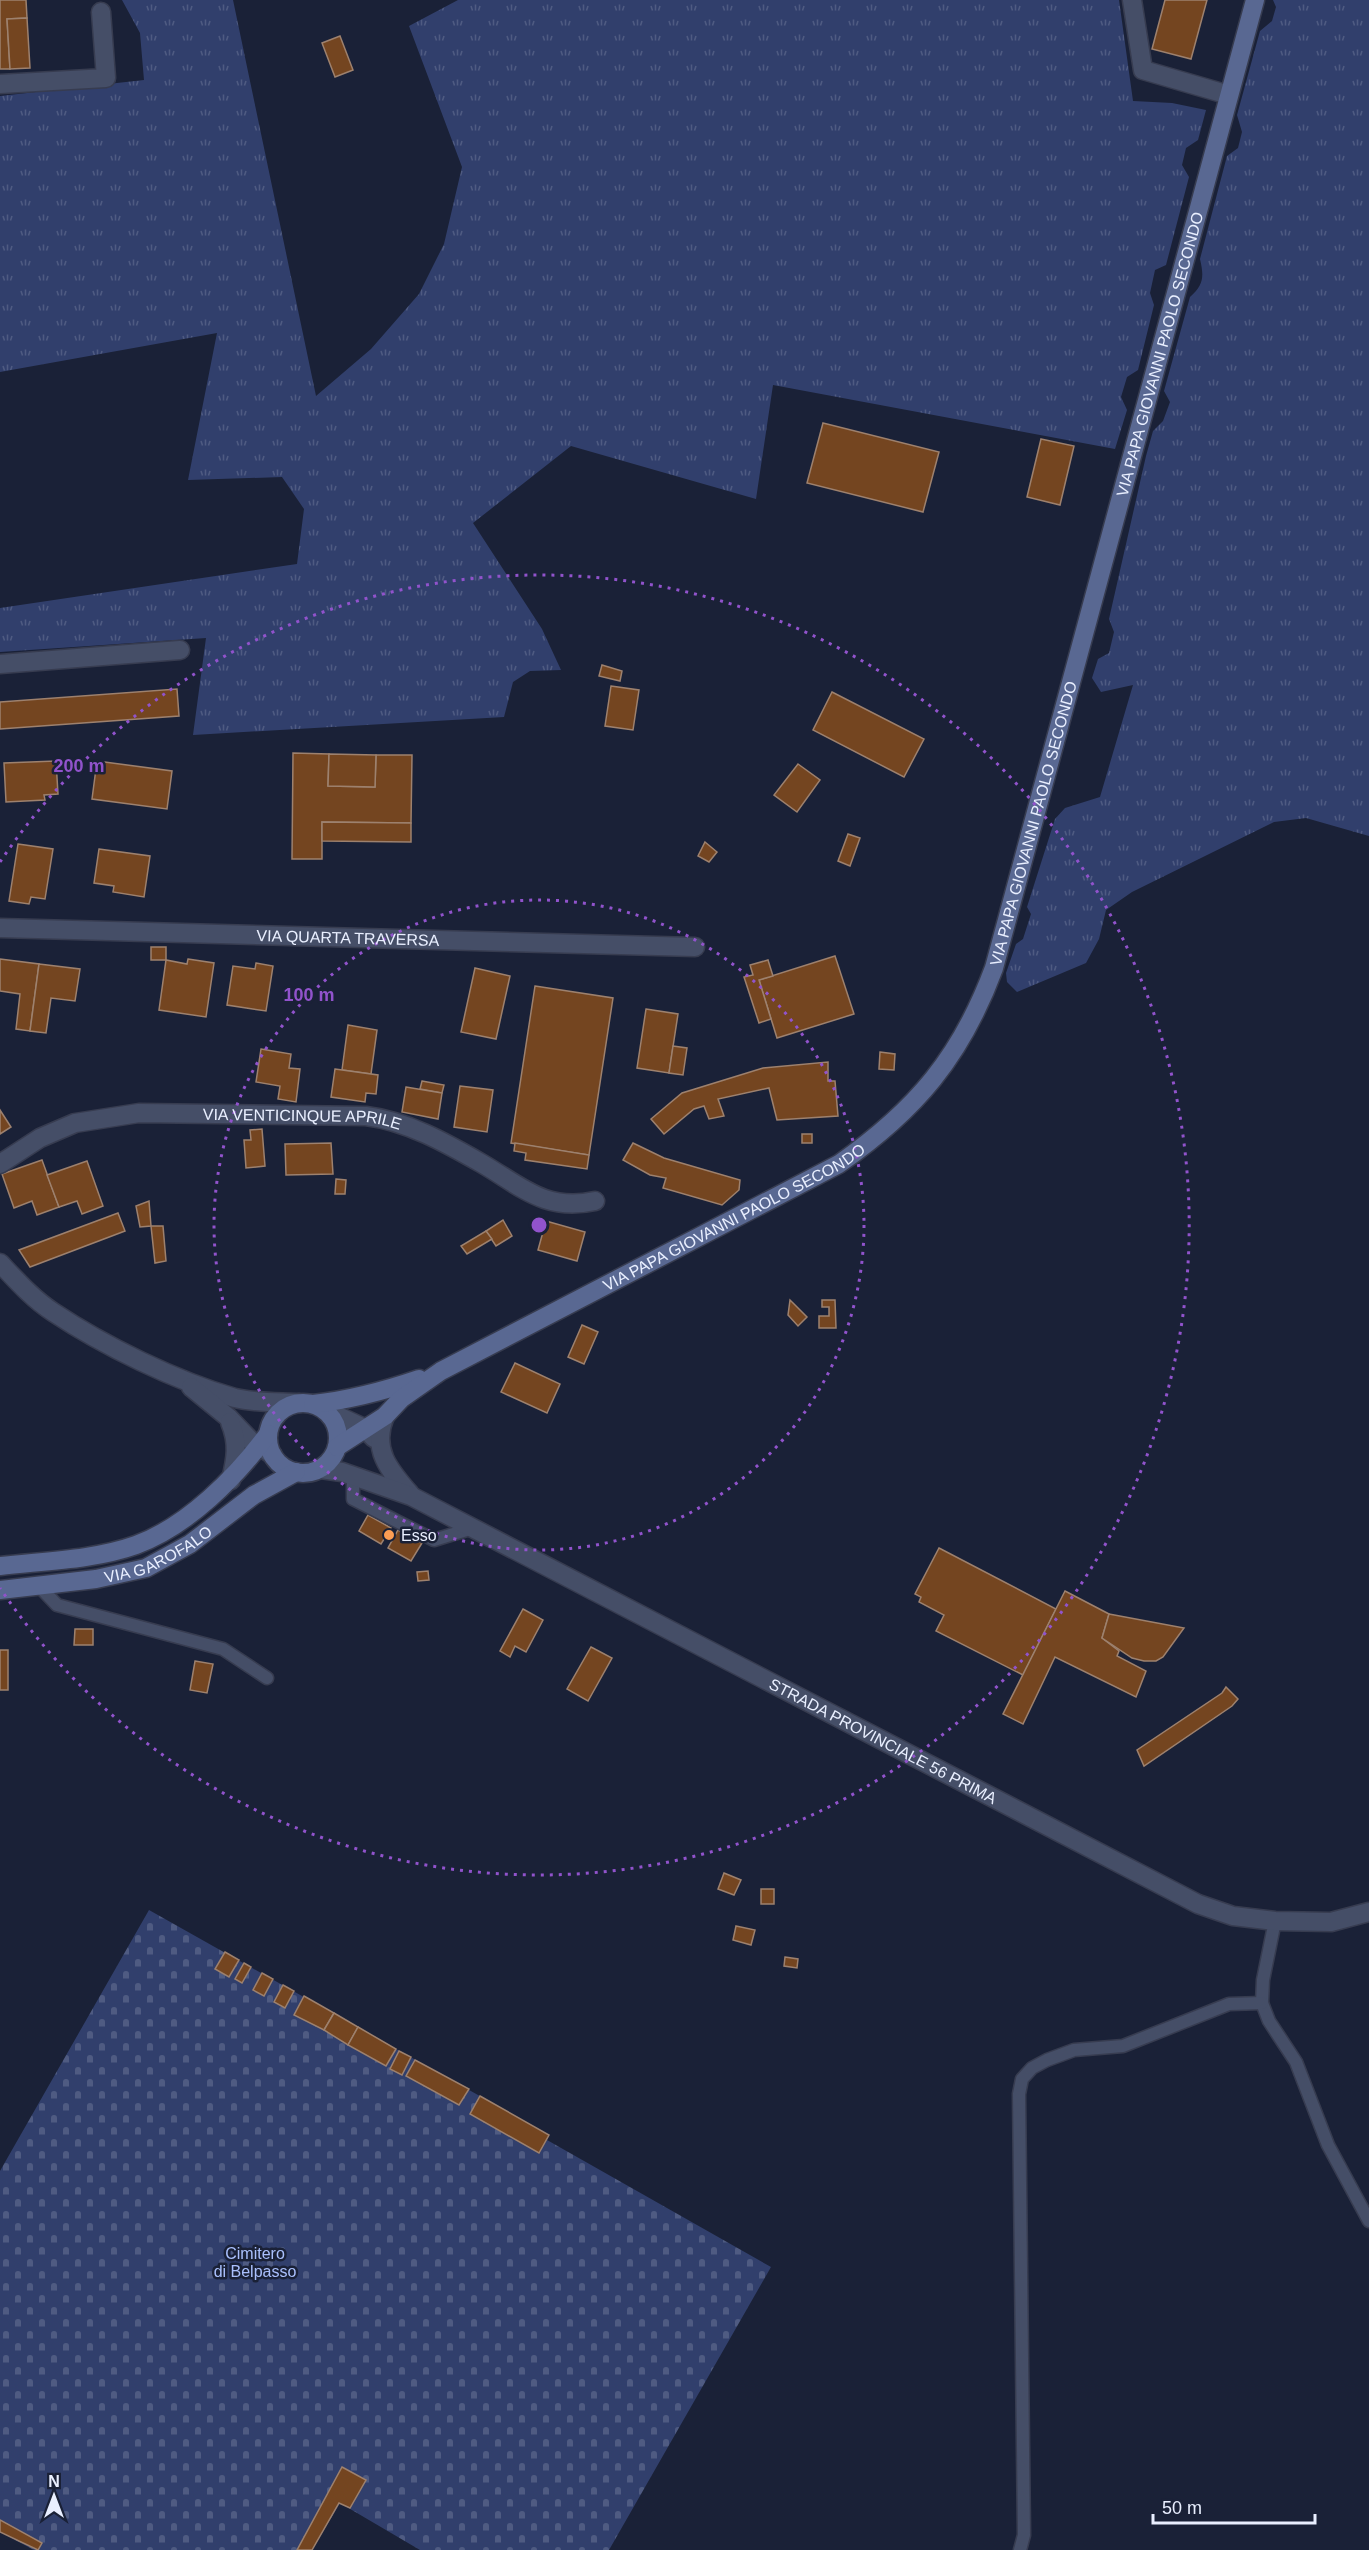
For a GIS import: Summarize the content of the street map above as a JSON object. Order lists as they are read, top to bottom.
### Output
{
  "streets": {
    "main road": ["VIA PAPA GIOVANNI PAOLO SECONDO", "VIA GAROFALO"],
    "street": ["VIA QUARTA TRAVERSA", "VIA VENTICINQUE APRILE", "STRADA PROVINCIALE 56 PRIMA"]
  },
  "crossings": [
    ["VIA GAROFALO", "STRADA PROVINCIALE 56 PRIMA"]
  ],
  "parks": ["Cimitero di Belpasso"],
  "places": ["Esso"],
  "scale_bar": "50 m",
  "north": "top",
  "rings": ["200 m", "100 m"]
}
